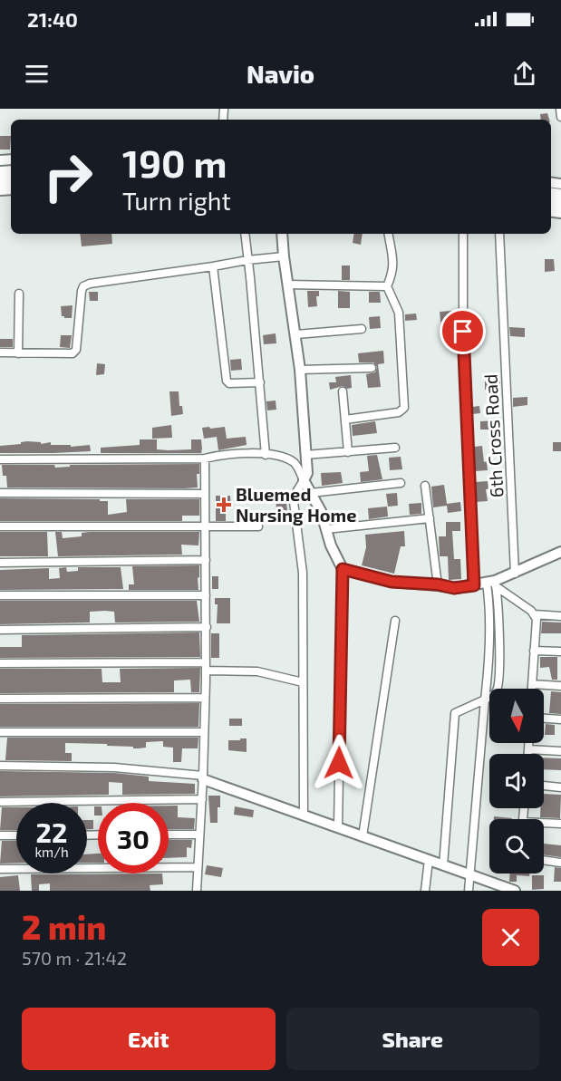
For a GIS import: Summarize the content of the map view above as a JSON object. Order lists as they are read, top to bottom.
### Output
{
  "streets": {
    "street": ["6th Cross Road"]
  },
  "places": {
    "health": ["Bluemed Nursing Home"]
  },
  "north": "bottom",
  "page": {
    "status": "21:40",
    "header": "Navio",
    "turn": ["190 m", "Turn right"],
    "speed": "22 km/h",
    "limit": "30",
    "heading": ["2 min", "570 m · 21:42"],
    "buttons": ["Exit", "Share"]
  }
}
